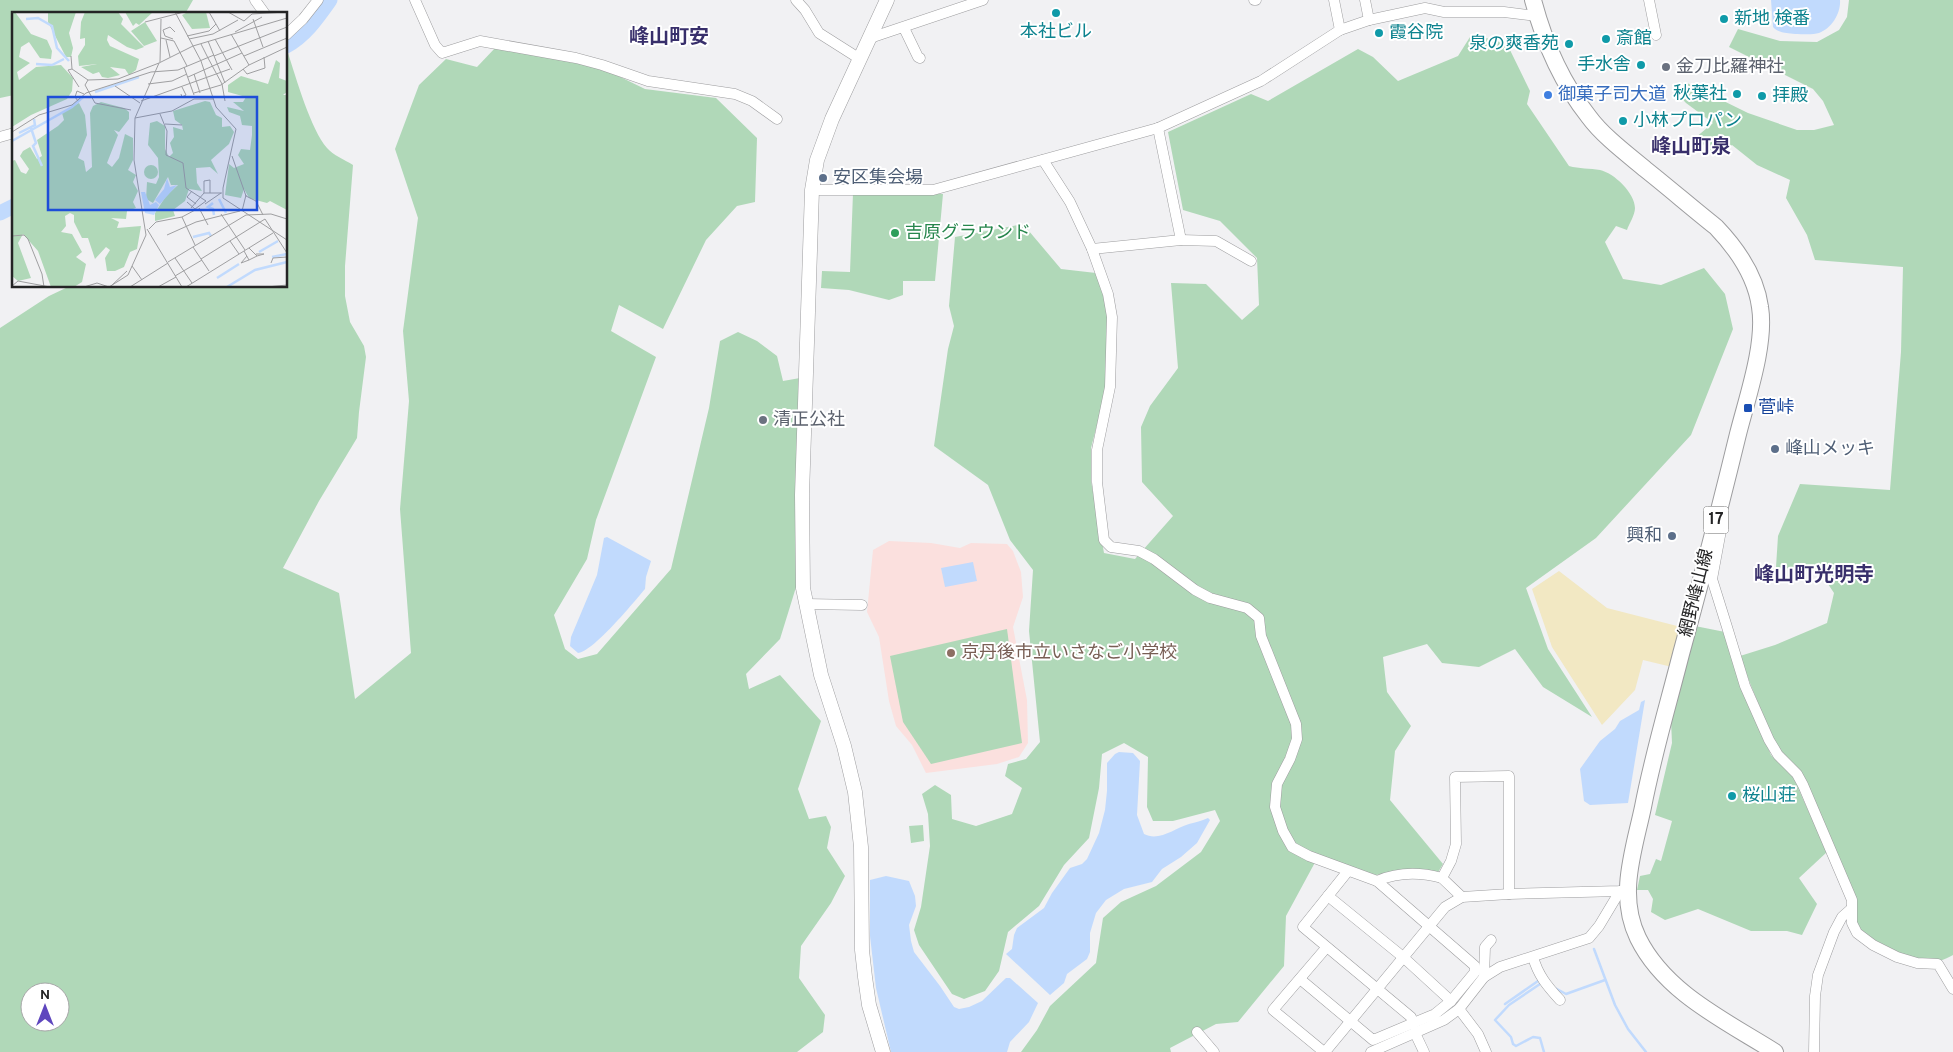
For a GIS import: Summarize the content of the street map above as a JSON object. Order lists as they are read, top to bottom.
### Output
{
  "streets": {
    "main road": ["17", "網野峰山線"]
  },
  "districts": ["峰山町安", "峰山町泉", "峰山町光明寺"],
  "places": {
    "other": [
      "本社ビル",
      "新地 検番",
      "霞谷院",
      "斎館",
      "泉の爽香苑",
      "手水舎",
      "金刀比羅神社",
      "秋葉社",
      "御菓子司大道",
      "拝殿",
      "小林プロパン",
      "安区集会場",
      "吉原グラウンド",
      "清正公社",
      "峰山メッキ",
      "興和",
      "京丹後市立いさなご小学校",
      "桜山荘"
    ],
    "transit": ["菅峠"]
  },
  "north": "top"
}
